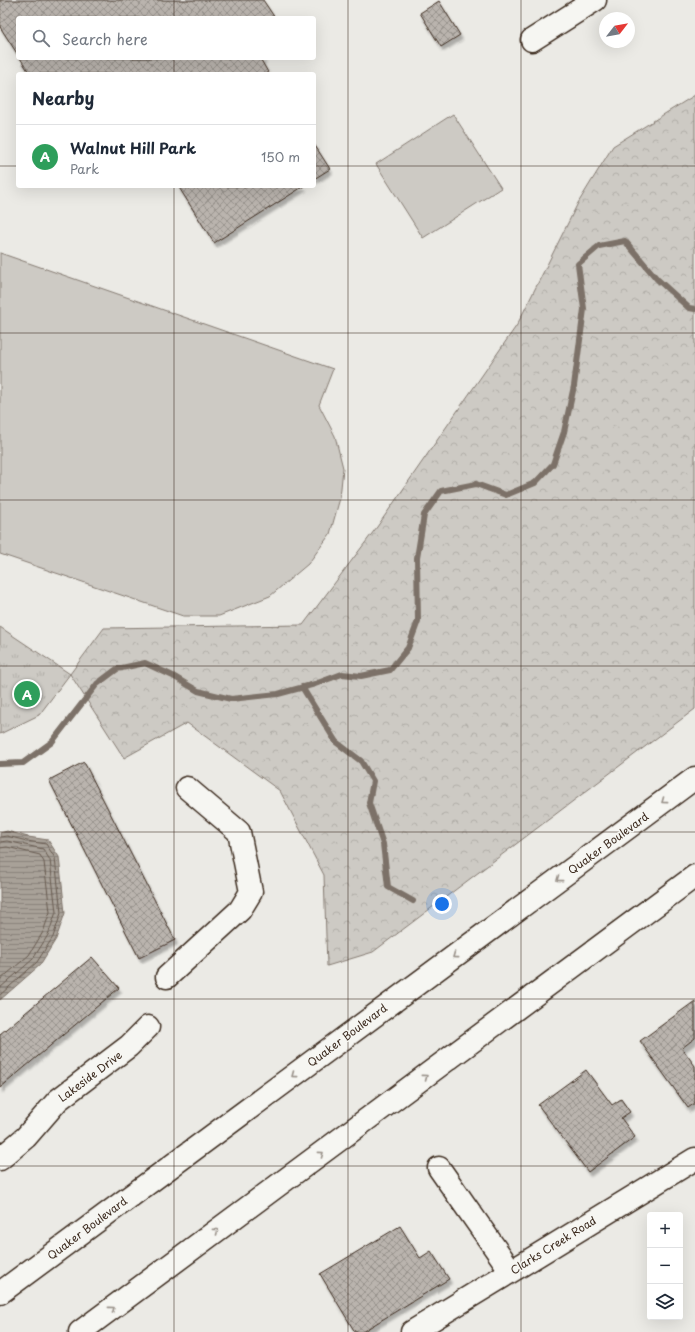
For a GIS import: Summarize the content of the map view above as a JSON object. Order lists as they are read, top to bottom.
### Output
{
  "streets": {
    "main road": ["Quaker Boulevard", "Lakeside Drive", "Clarks Creek Road"]
  },
  "north": "top right",
  "page": {
    "search": "Search here",
    "heading": "Nearby",
    "list": [
      {
        "mark": "A",
        "name": "Walnut Hill Park",
        "note": "Park",
        "value": "150 m"
      }
    ],
    "pins": "A",
    "map_buttons": ["+", "−"]
  }
}
